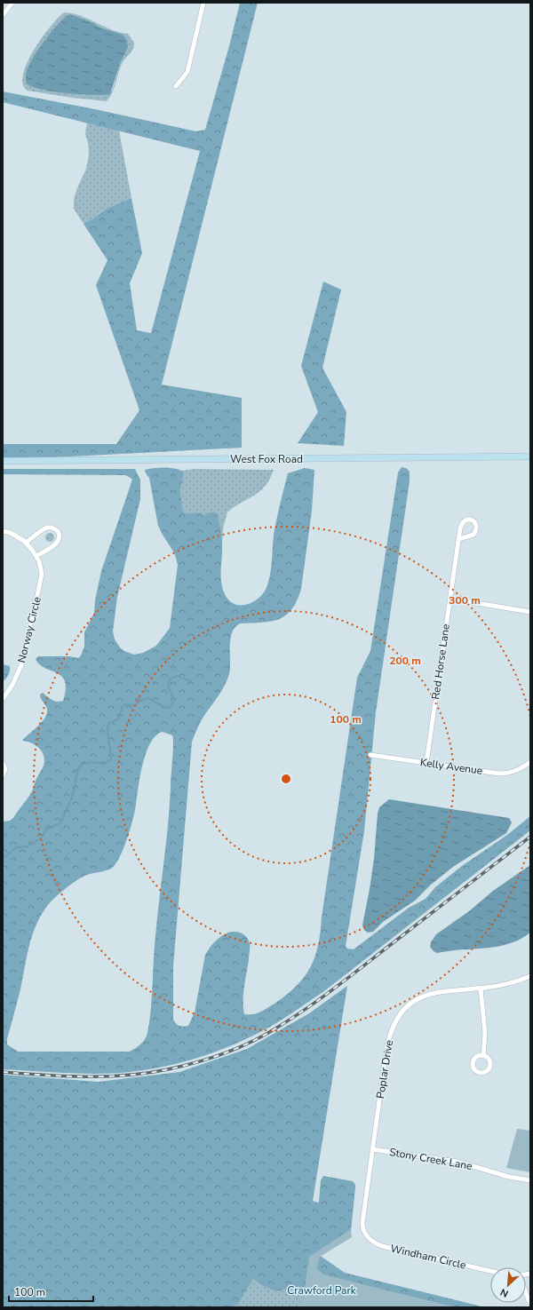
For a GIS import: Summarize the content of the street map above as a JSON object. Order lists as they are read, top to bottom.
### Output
{
  "streets": {
    "street": [
      "West Fox Road",
      "Norway Circle",
      "Red Horse Lane",
      "Kelly Avenue",
      "Poplar Drive",
      "Stony Creek Lane",
      "Windham Circle"
    ]
  },
  "crossings": [
    ["Red Horse Lane", "Kelly Avenue"],
    ["Poplar Drive", "Stony Creek Lane"],
    ["Poplar Drive", "Windham Circle"]
  ],
  "parks": ["Crawford Park"],
  "scale_bar": "100 m",
  "north": "bottom left",
  "rings": ["300 m", "200 m", "100 m"]
}
